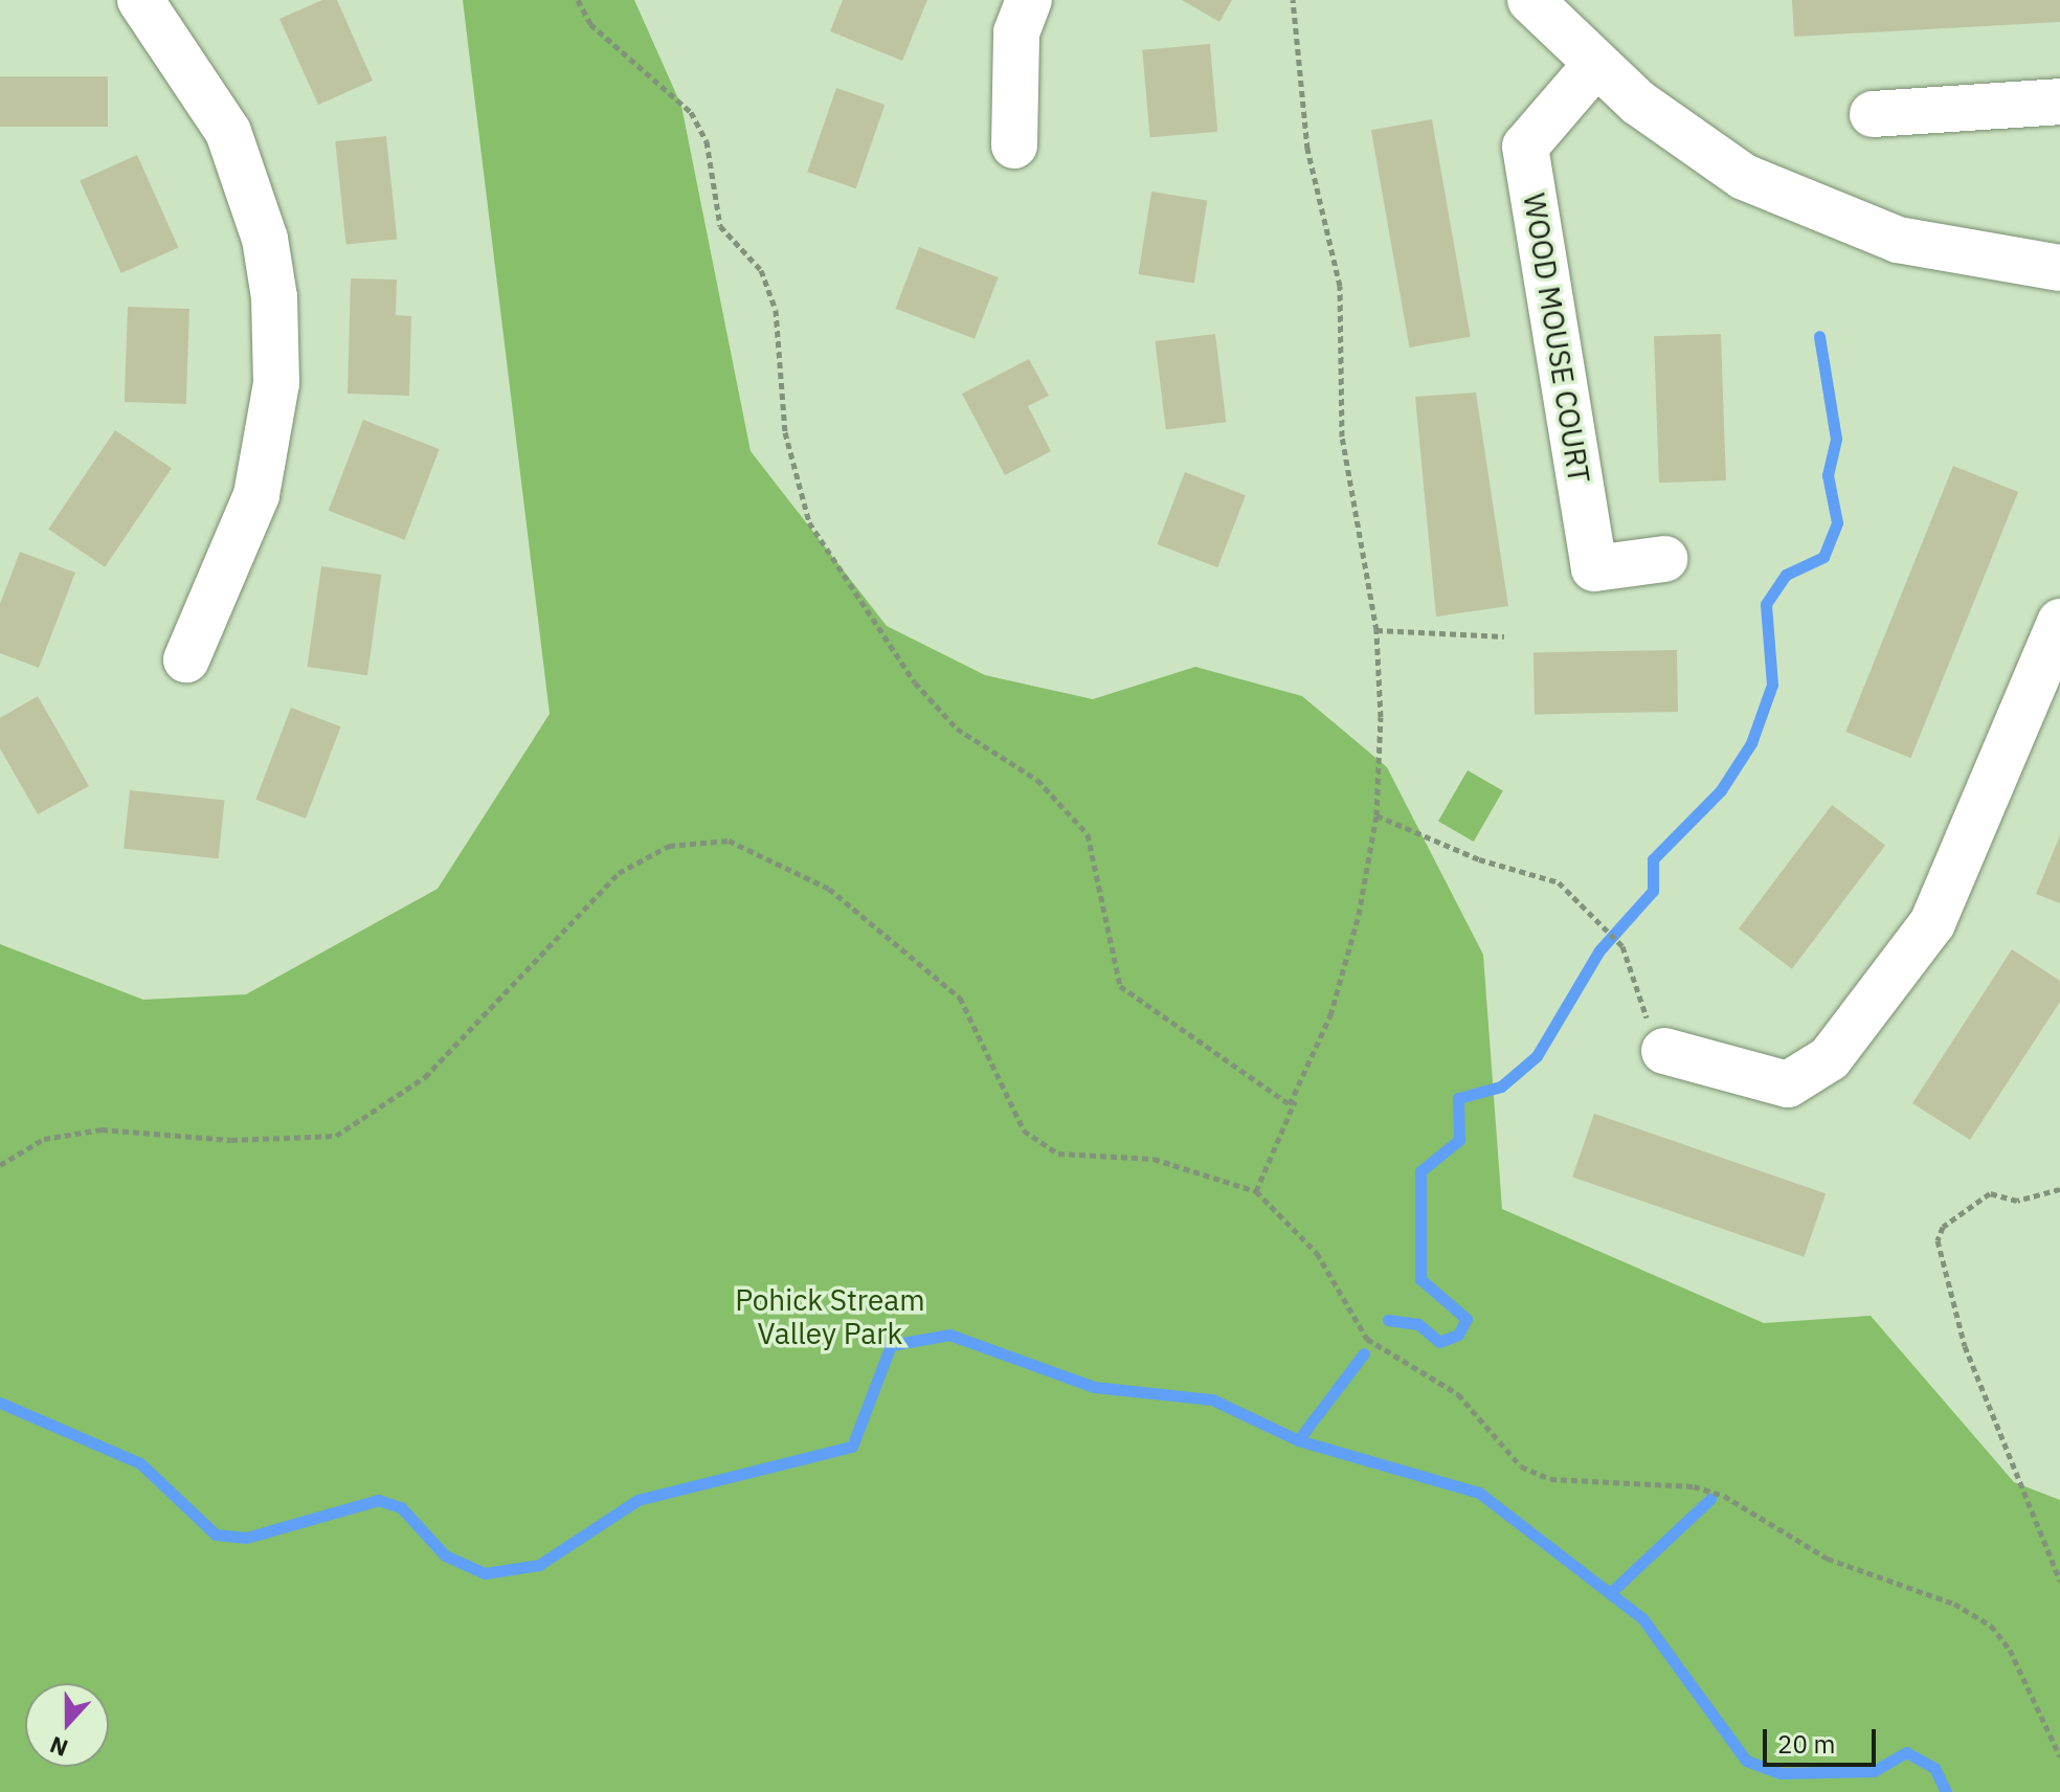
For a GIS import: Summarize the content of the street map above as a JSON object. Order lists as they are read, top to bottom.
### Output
{
  "streets": {
    "street": ["WOOD MOUSE COURT"]
  },
  "parks": ["Pohick Stream Valley Park"],
  "scale_bar": "20 m",
  "north": "bottom"
}
